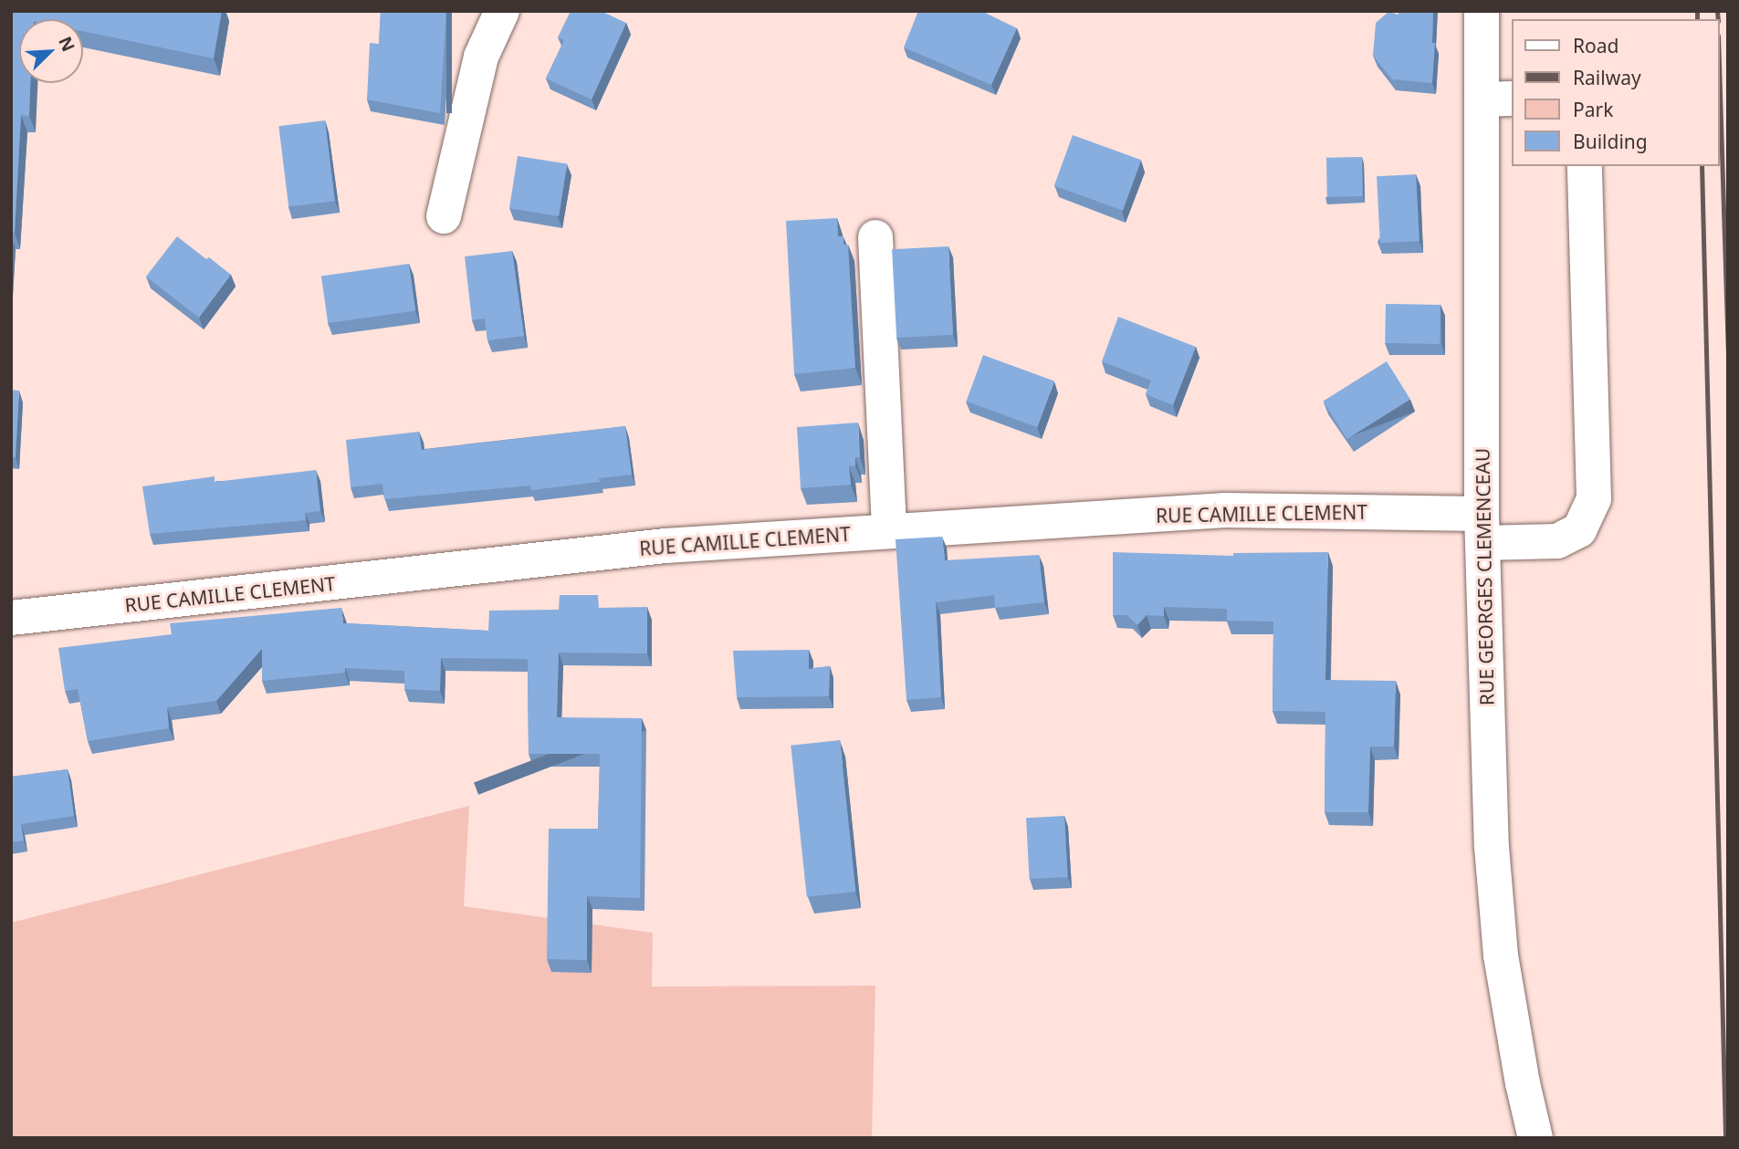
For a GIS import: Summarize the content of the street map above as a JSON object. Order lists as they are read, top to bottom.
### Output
{
  "streets": {
    "street": ["RUE CAMILLE CLEMENT", "RUE GEORGES CLEMENCEAU"]
  },
  "crossings": [
    ["RUE CAMILLE CLEMENT", "RUE GEORGES CLEMENCEAU"]
  ],
  "legend": [
    "Road",
    "Railway",
    "Park",
    "Building"
  ],
  "north": "top right"
}
